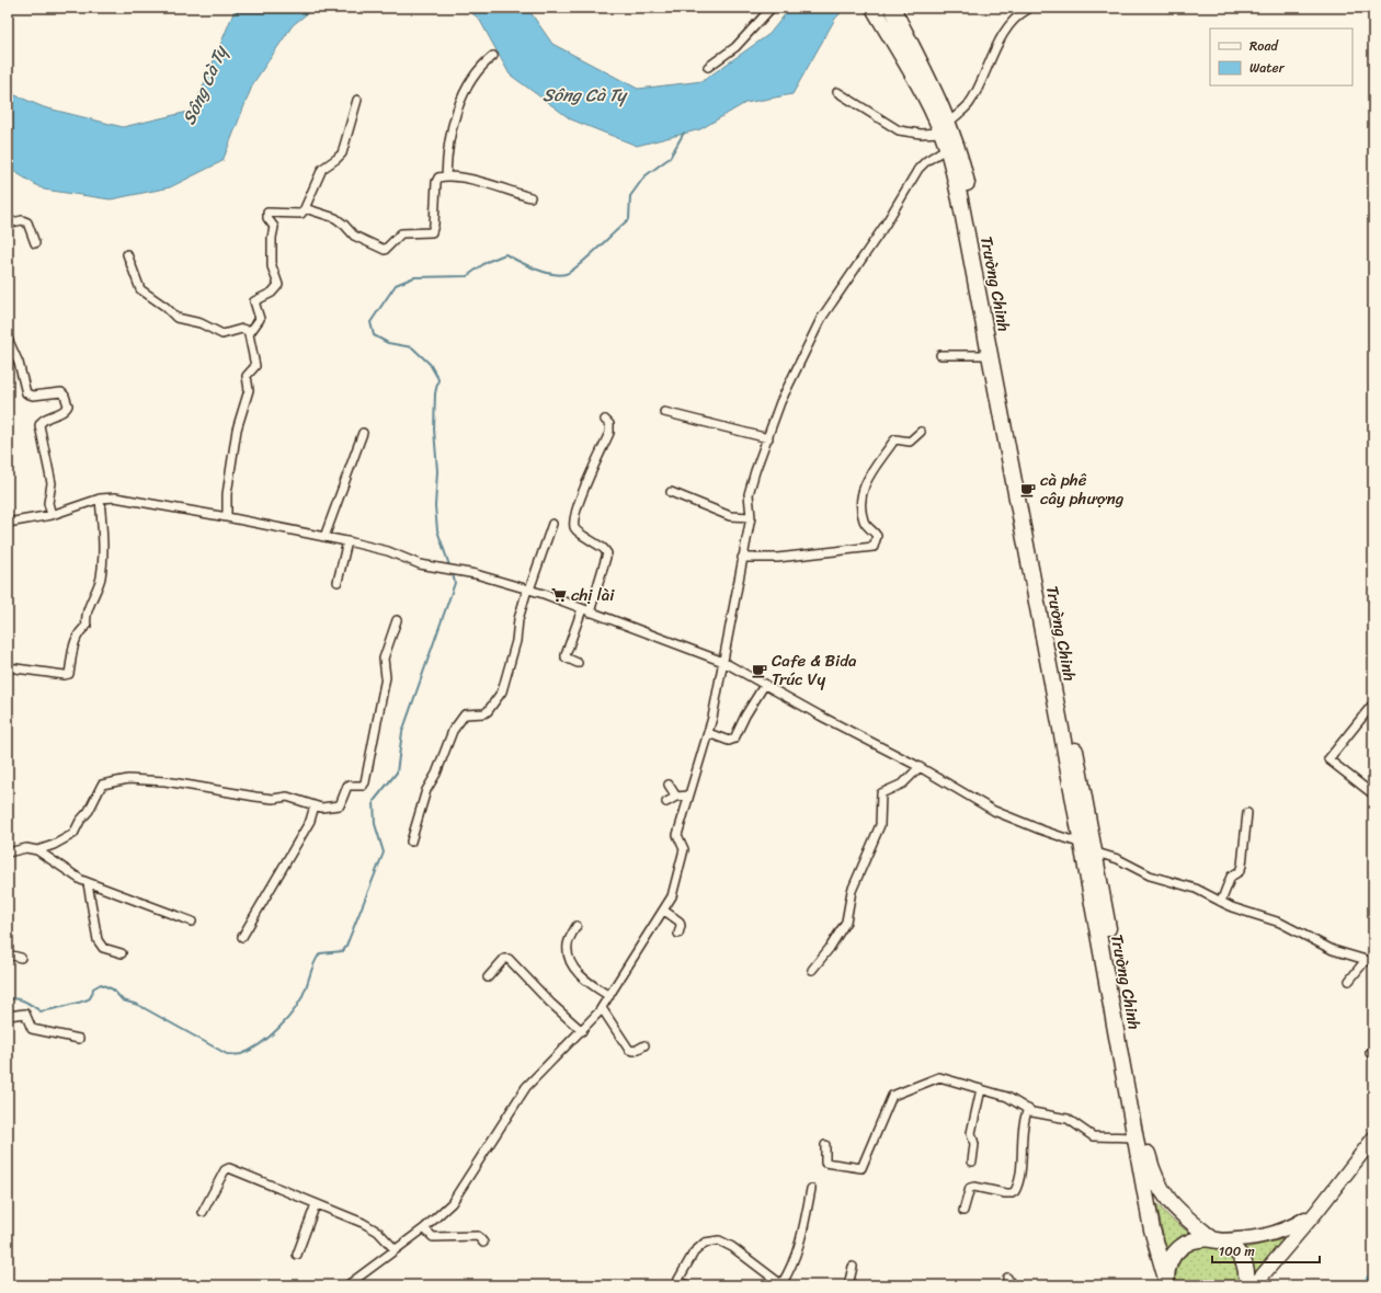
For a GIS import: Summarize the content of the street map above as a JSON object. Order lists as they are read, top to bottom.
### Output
{
  "streets": {
    "highway": ["Trường Chinh"]
  },
  "water": ["Sông Cà Ty"],
  "places": {
    "cafe": ["cà phê cây phượng", "Cafe & Bida Trúc Vy"],
    "supermarket": ["chị lài"]
  },
  "legend": ["Road", "Water"],
  "scale_bar": "100 m"
}
